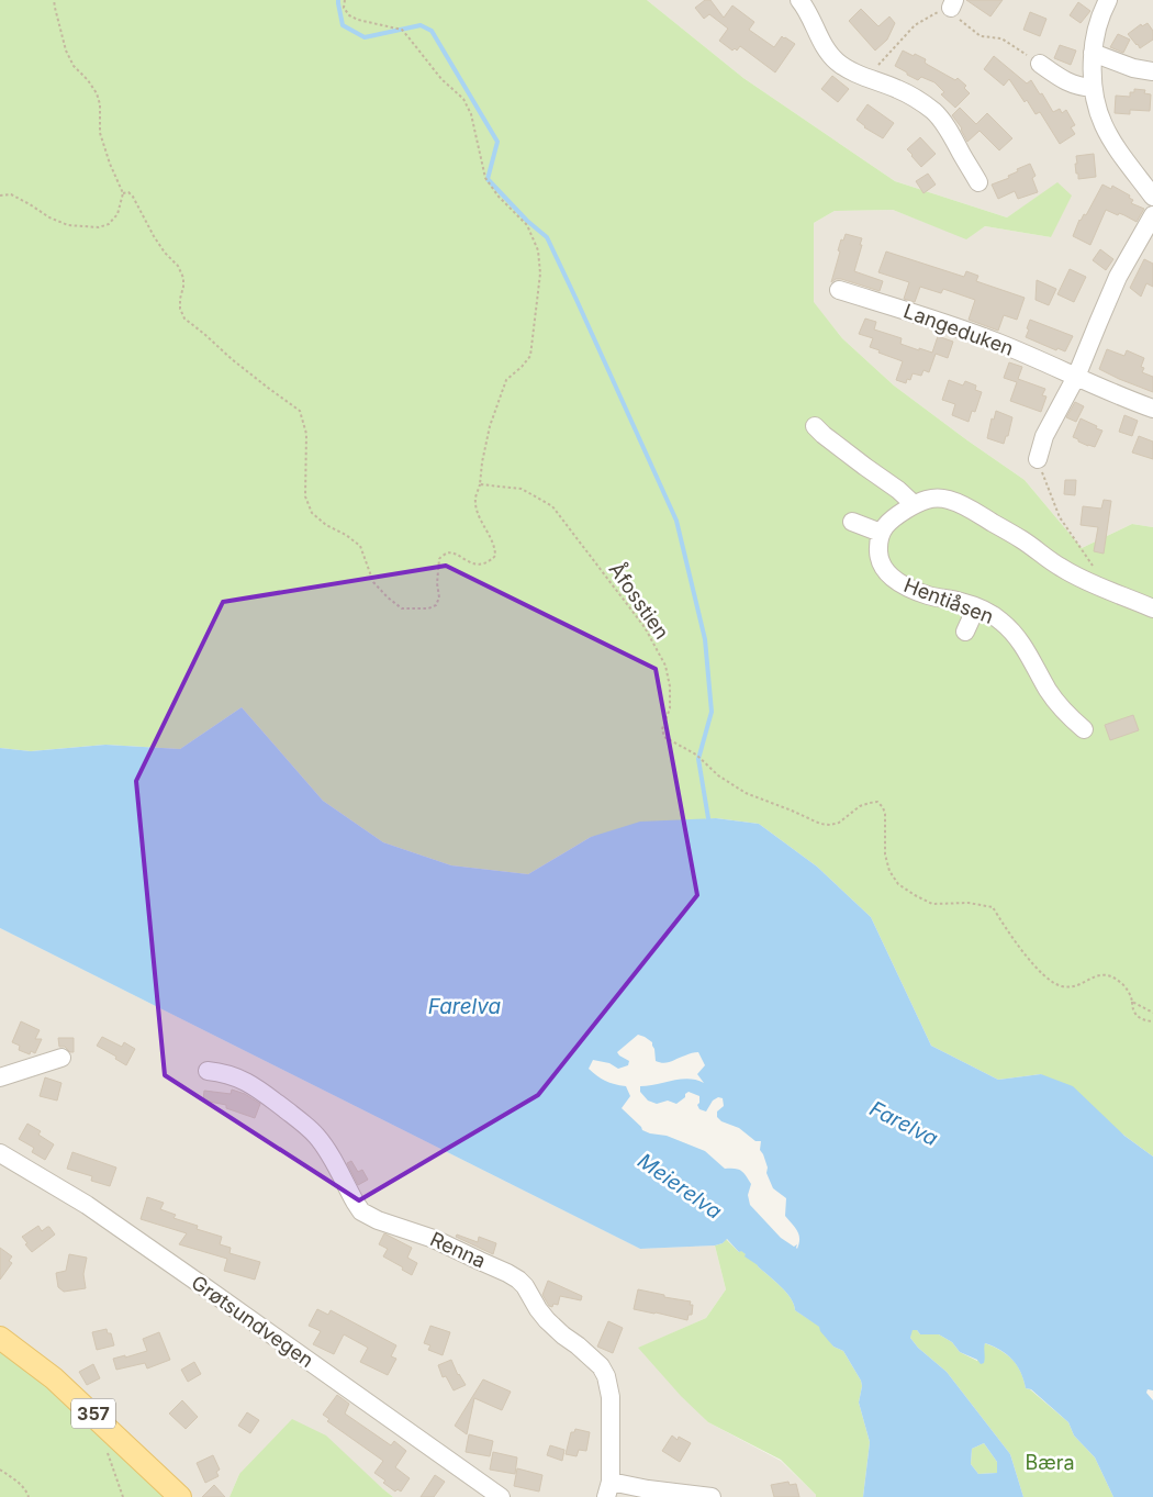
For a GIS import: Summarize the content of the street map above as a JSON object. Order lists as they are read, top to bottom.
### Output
{
  "streets": {
    "main road": ["357"],
    "street": [
      "Langeduken",
      "Hentiåsen",
      "Renna",
      "Grøtsundvegen"
    ],
    "path": ["Åfosstien"]
  },
  "water": ["Farelva", "Meierelva"],
  "parks": ["Bæra"]
}
